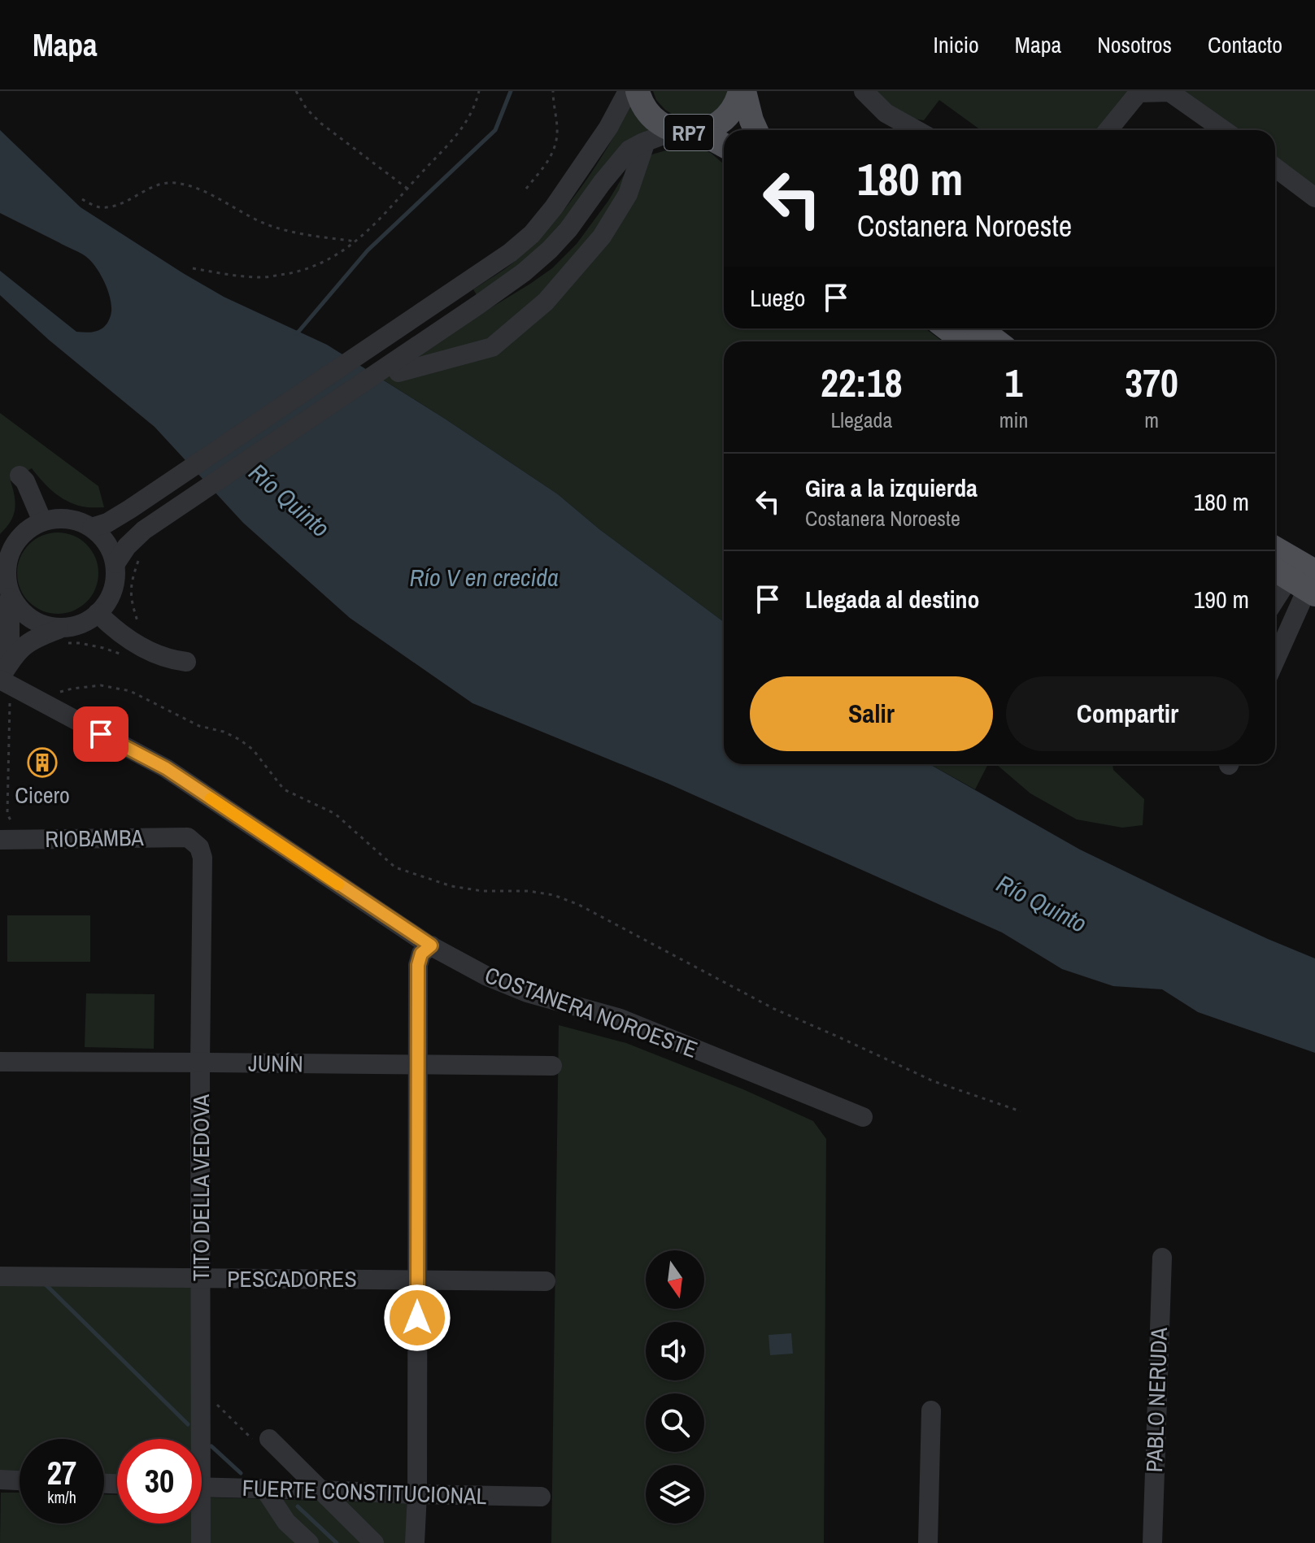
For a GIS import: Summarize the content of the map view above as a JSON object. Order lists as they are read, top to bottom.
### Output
{
  "streets": {
    "main road": ["RP7"],
    "street": [
      "RIOBAMBA",
      "COSTANERA NOROESTE",
      "JUNÍN",
      "TITO DELLA VEDOVA",
      "PESCADORES",
      "PABLO NERUDA",
      "FUERTE CONSTITUCIONAL"
    ]
  },
  "crossings": [
    ["RIOBAMBA", "TITO DELLA VEDOVA"],
    ["JUNÍN", "TITO DELLA VEDOVA"],
    ["TITO DELLA VEDOVA", "PESCADORES"]
  ],
  "water": ["Río Quinto", "Río V en crecida"],
  "places": {
    "building": ["Cicero"]
  },
  "north": "bottom",
  "page": {
    "header": "Mapa",
    "nav": [
      "Inicio",
      "Mapa",
      "Nosotros",
      "Contacto"
    ],
    "turn": ["180 m", "Costanera Noroeste"],
    "then": "Luego",
    "eta": [
      "22:18",
      "Llegada",
      "1",
      "min",
      "370",
      "m"
    ],
    "list": [
      {
        "name": "Gira a la izquierda",
        "note": "Costanera Noroeste",
        "value": "180 m"
      },
      {
        "name": "Llegada al destino",
        "value": "190 m"
      }
    ],
    "buttons": ["Salir", "Compartir"],
    "speed": "27 km/h",
    "limit": "30"
  }
}
